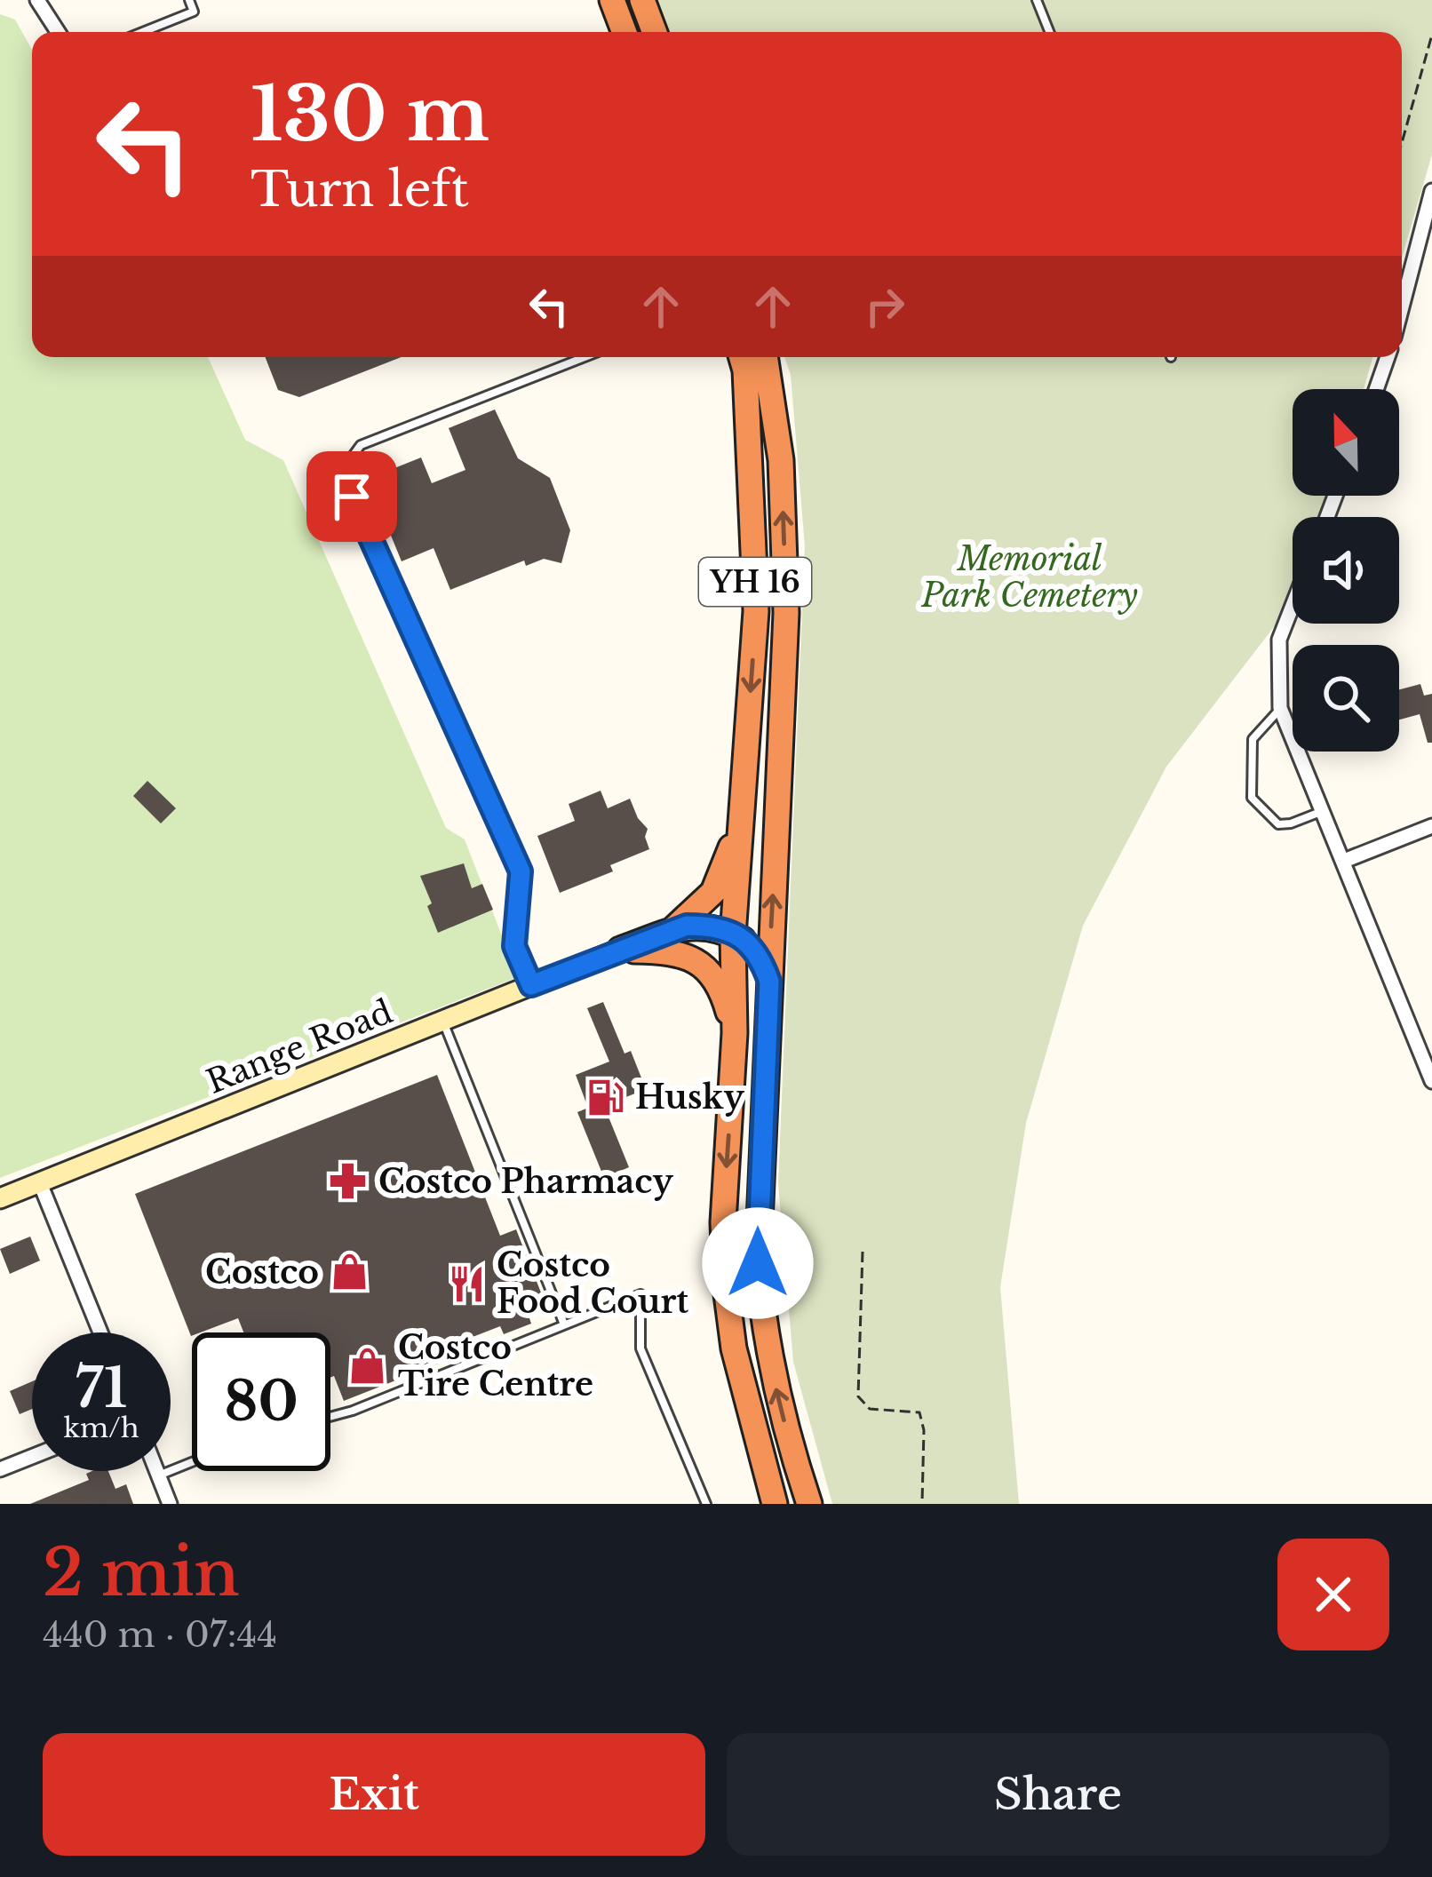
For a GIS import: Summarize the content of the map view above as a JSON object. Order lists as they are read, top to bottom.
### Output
{
  "streets": {
    "highway": ["YH 16"],
    "street": ["Range Road"]
  },
  "parks": ["Memorial Park Cemetery"],
  "places": {
    "fuel station": ["Husky"],
    "pharmacy": ["Costco Pharmacy"],
    "shop": ["Costco", "Costco Tire Centre"],
    "restaurant": ["Costco Food Court"]
  },
  "north": "top",
  "page": {
    "turn": ["130 m", "Turn left"],
    "speed": "71 km/h",
    "limit": "80",
    "heading": ["2 min", "440 m · 07:44"],
    "buttons": ["Exit", "Share"]
  }
}
